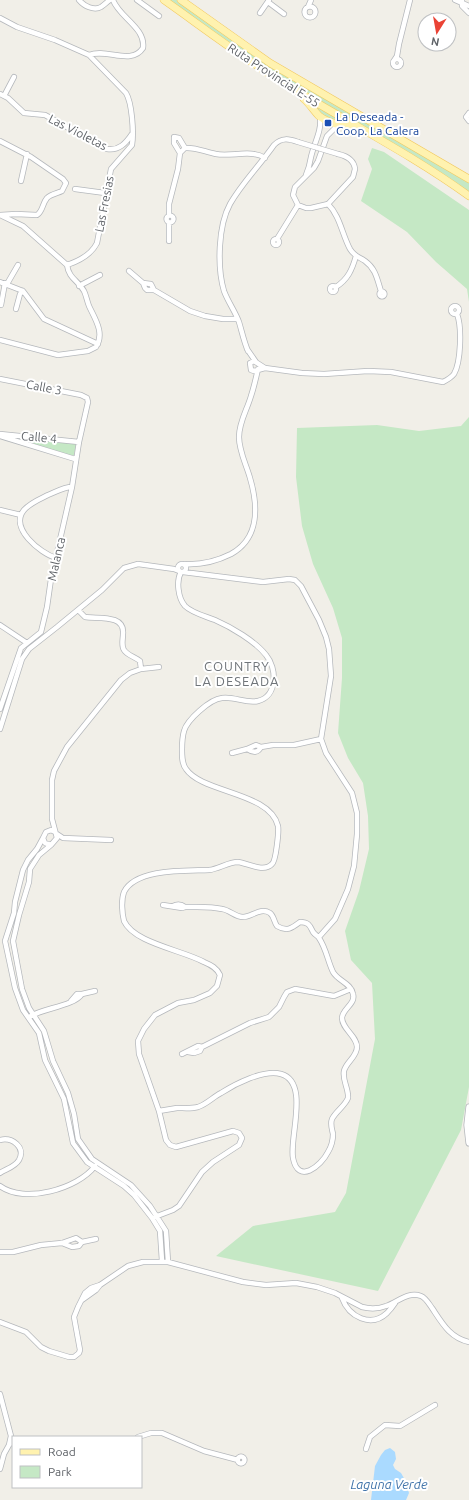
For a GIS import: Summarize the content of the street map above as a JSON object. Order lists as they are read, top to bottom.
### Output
{
  "streets": {
    "main road": ["Ruta Provincial E-55"],
    "street": [
      "Las Violetas",
      "Las Fresias",
      "Calle 3",
      "Calle 4",
      "Malanca"
    ]
  },
  "crossings": [
    ["Las Violetas", "Las Fresias"],
    ["Calle 3", "Malanca"],
    ["Calle 4", "Malanca"]
  ],
  "districts": ["COUNTRY LA DESEADA"],
  "water": ["Laguna Verde"],
  "places": {
    "transit": ["La Deseada - Coop. La Calera"]
  },
  "legend": ["Road", "Park"],
  "north": "bottom"
}
